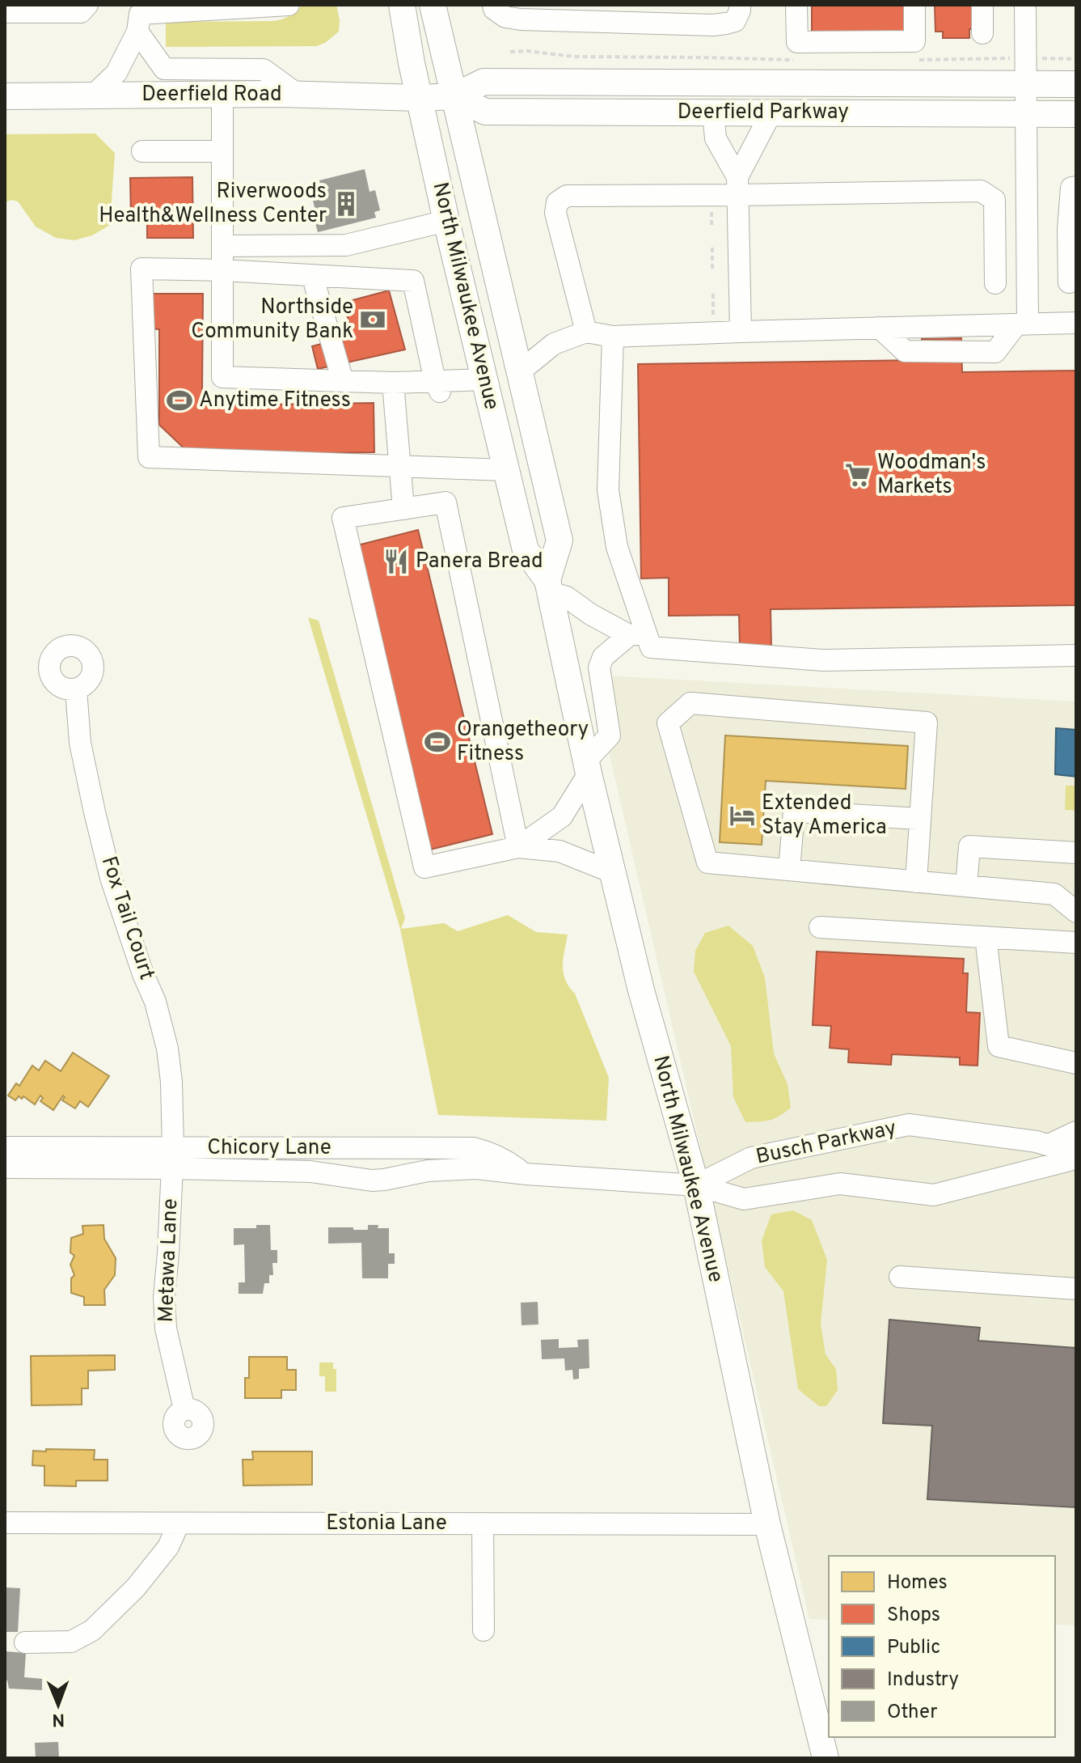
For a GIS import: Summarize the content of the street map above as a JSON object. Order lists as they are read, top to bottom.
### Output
{
  "streets": {
    "main road": ["Deerfield Road", "Deerfield Parkway", "North Milwaukee Avenue"],
    "street": [
      "Fox Tail Court",
      "Busch Parkway",
      "Chicory Lane",
      "Metawa Lane",
      "Estonia Lane"
    ]
  },
  "crossings": [
    ["Deerfield Road", "Deerfield Parkway"],
    ["Deerfield Road", "North Milwaukee Avenue"],
    ["Deerfield Parkway", "North Milwaukee Avenue"],
    ["North Milwaukee Avenue", "Busch Parkway"],
    ["North Milwaukee Avenue", "Chicory Lane"],
    ["North Milwaukee Avenue", "Estonia Lane"],
    ["Fox Tail Court", "Chicory Lane"],
    ["Fox Tail Court", "Metawa Lane"],
    ["Busch Parkway", "Chicory Lane"],
    ["Chicory Lane", "Metawa Lane"]
  ],
  "places": {
    "building": ["Riverwoods Health&Wellness Center"],
    "bank": ["Northside Community Bank"],
    "sports": ["Anytime Fitness", "Orangetheory Fitness"],
    "supermarket": ["Woodman's Markets"],
    "restaurant": ["Panera Bread"],
    "hotel": ["Extended Stay America"]
  },
  "legend": [
    "Homes",
    "Shops",
    "Public",
    "Industry",
    "Other"
  ],
  "north": "bottom"
}
